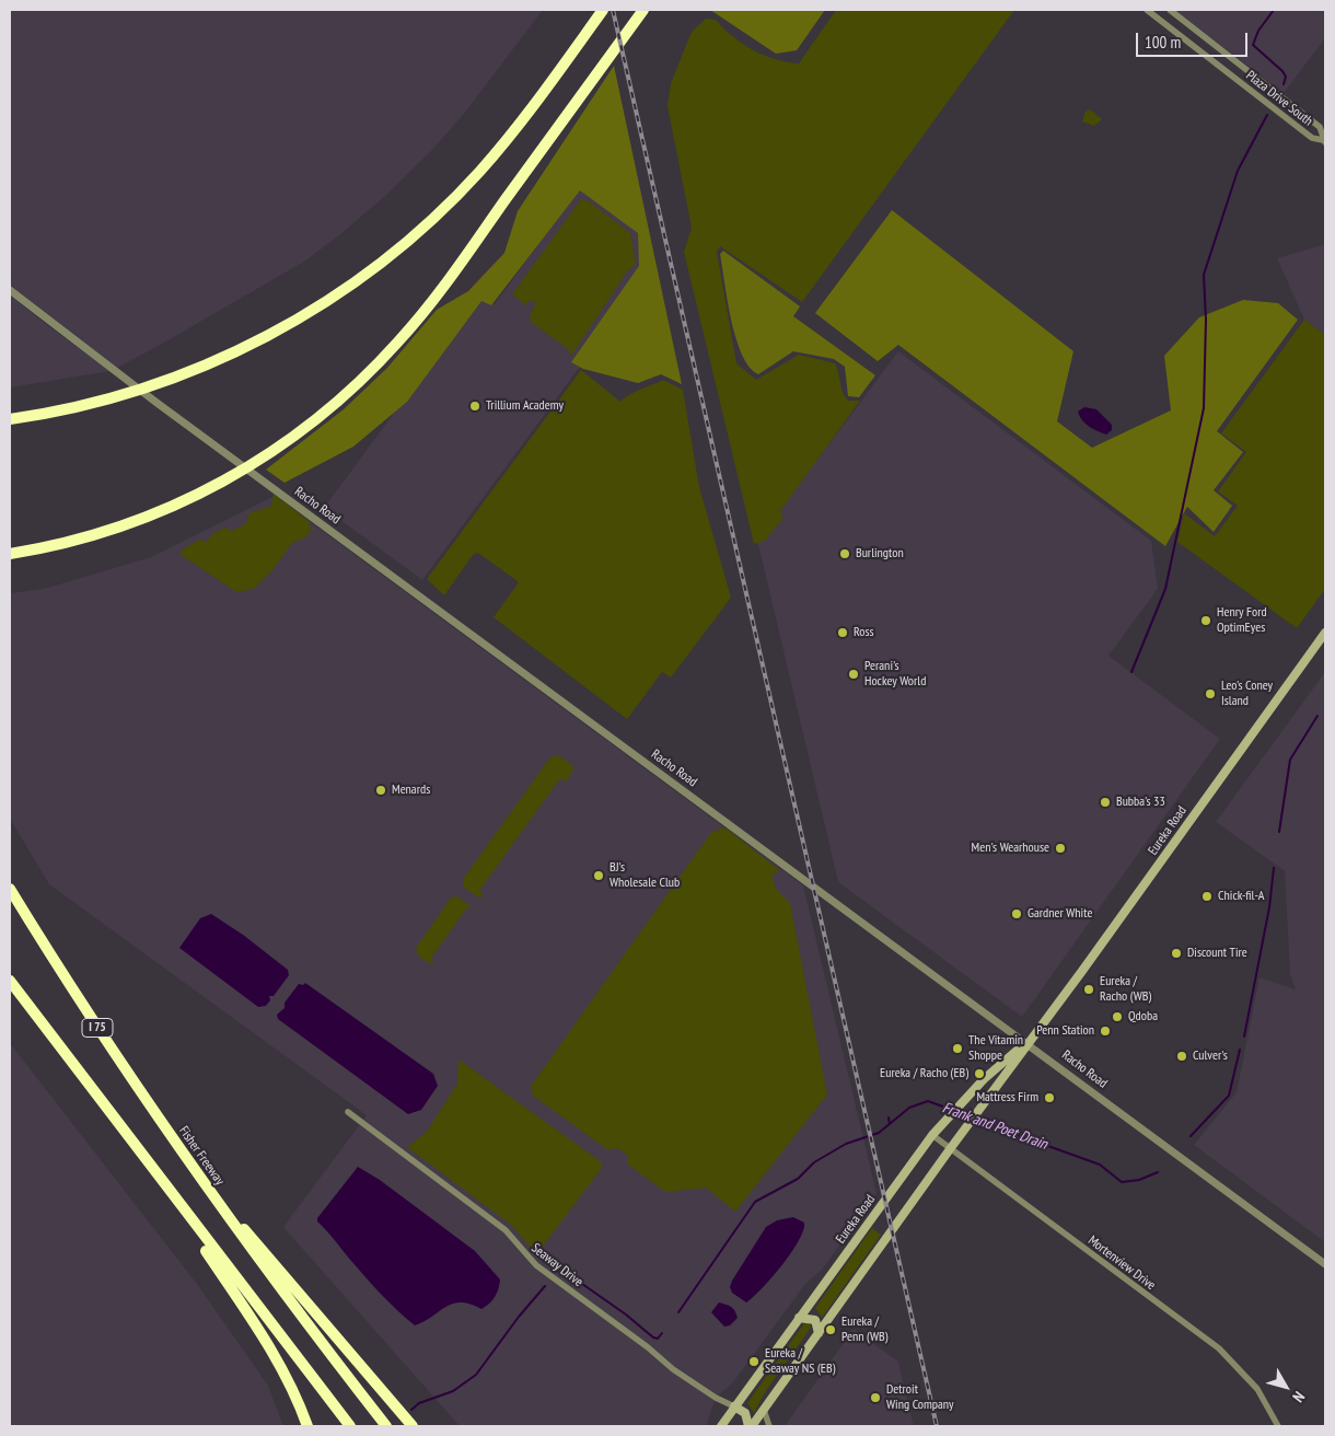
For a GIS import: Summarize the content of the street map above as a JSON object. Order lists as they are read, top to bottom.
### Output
{
  "streets": {
    "highway": ["I 75", "Fisher Freeway"],
    "main road": ["Eureka Road"],
    "street": [
      "Plaza Drive South",
      "Racho Road",
      "Mortenview Drive",
      "Seaway Drive"
    ]
  },
  "crossings": [
    ["Racho Road", "Eureka Road"],
    ["Eureka Road", "Mortenview Drive"],
    ["Eureka Road", "Seaway Drive"]
  ],
  "water": ["Frank and Poet Drain"],
  "places": [
    "Trillium Academy",
    "Burlington",
    "Henry Ford OptimEyes",
    "Ross",
    "Perani's Hockey World",
    "Leo's Coney Island",
    "Menards",
    "Bubba's 33",
    "Men's Wearhouse",
    "BJ's Wholesale Club",
    "Chick-fil-A",
    "Gardner White",
    "Discount Tire",
    "Eureka / Racho (WB)",
    "Qdoba",
    "Penn Station",
    "The Vitamin Shoppe",
    "Culver's",
    "Eureka / Racho (EB)",
    "Mattress Firm",
    "Eureka / Penn (WB)",
    "Eureka / Seaway NS (EB)",
    "Detroit Wing Company"
  ],
  "scale_bar": "100 m",
  "north": "bottom right"
}
